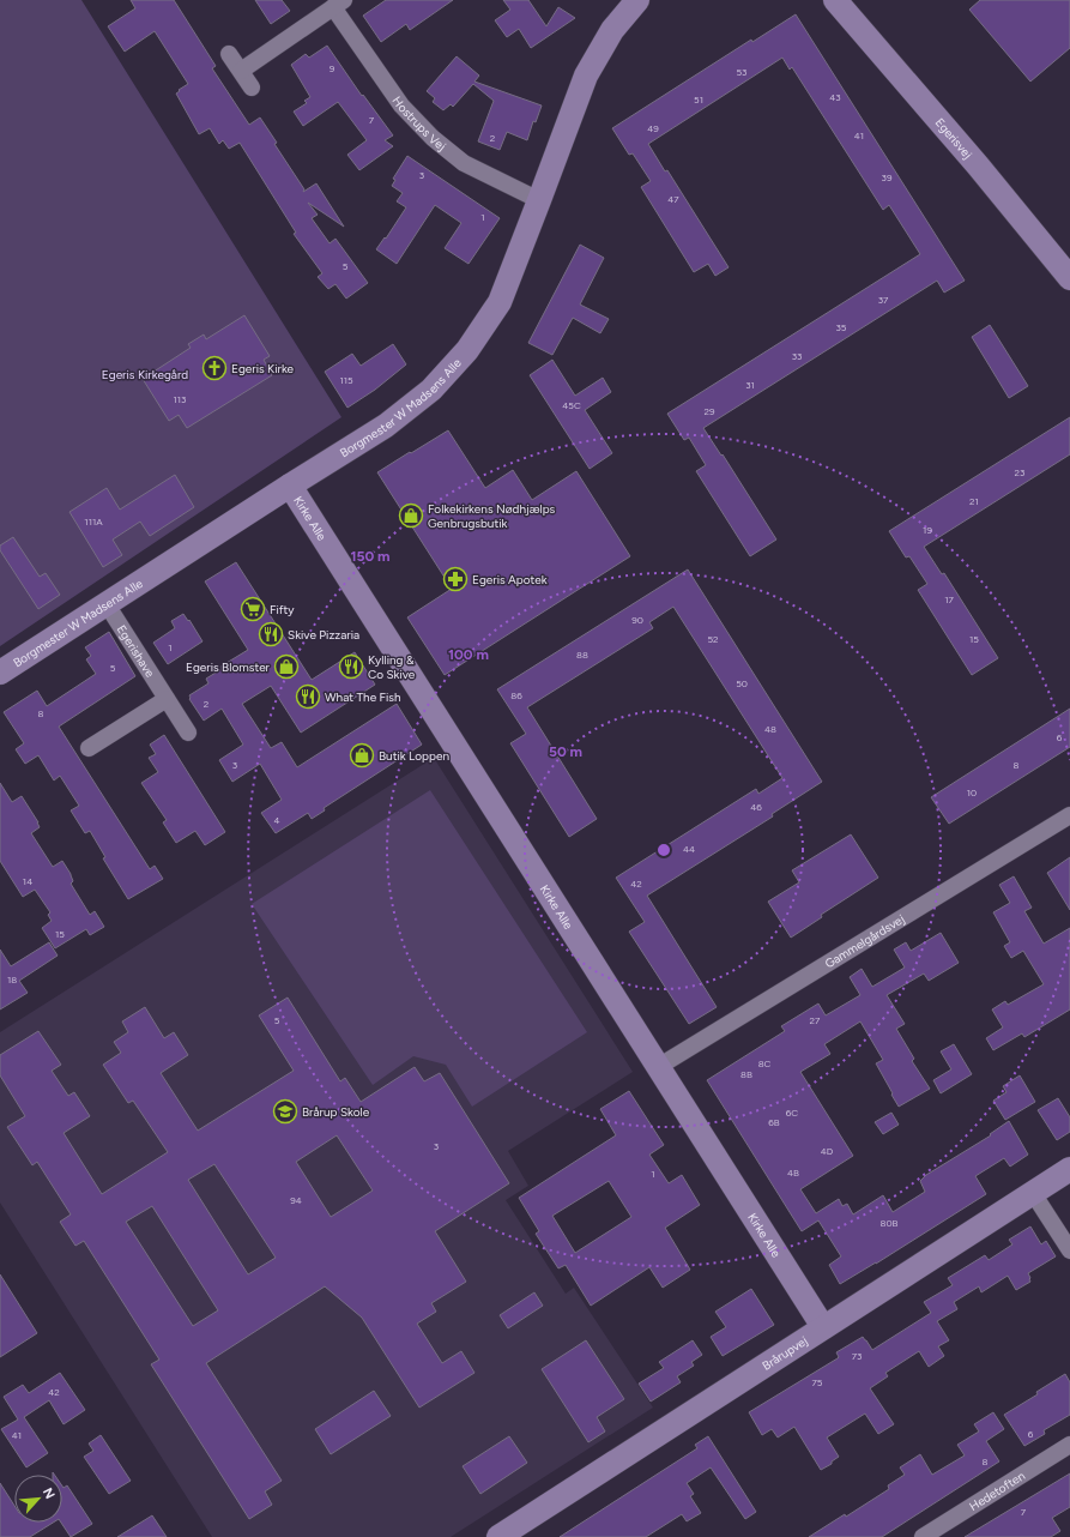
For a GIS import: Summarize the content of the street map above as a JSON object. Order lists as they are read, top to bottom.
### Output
{
  "streets": {
    "street": [
      "Hostrups Vej",
      "Egerisvej",
      "Borgmester W Madsens Alle",
      "Kirke Alle",
      "Egerishave",
      "Gammelgårdsvej",
      "Brårupvej",
      "Hedetoften"
    ]
  },
  "crossings": [
    ["Hostrups Vej", "Borgmester W Madsens Alle"],
    ["Borgmester W Madsens Alle", "Kirke Alle"],
    ["Borgmester W Madsens Alle", "Egerishave"],
    ["Kirke Alle", "Gammelgårdsvej"],
    ["Kirke Alle", "Brårupvej"]
  ],
  "parks": ["Egeris Kirkegård"],
  "places": {
    "church": ["Egeris Kirke"],
    "shop": ["Folkekirkens Nødhjælps Genbrugsbutik", "Egeris Blomster", "Butik Loppen"],
    "pharmacy": ["Egeris Apotek"],
    "supermarket": ["Fifty"],
    "restaurant": ["Skive Pizzaria", "Kylling & Co Skive", "What The Fish"],
    "school or university": ["Brårup Skole"]
  },
  "house_numbers": [
    "9",
    "53",
    "43",
    "51",
    "7",
    "49",
    "41",
    "2",
    "3",
    "39",
    "47",
    "1",
    "5",
    "37",
    "35",
    "33",
    "115",
    "31",
    "113",
    "45C",
    "29",
    "23",
    "21",
    "111A",
    "19",
    "17",
    "90",
    "52",
    "15",
    "1",
    "88",
    "5",
    "50",
    "86",
    "2",
    "8",
    "48",
    "6",
    "3",
    "8",
    "10",
    "46",
    "4",
    "44",
    "14",
    "42",
    "15",
    "18",
    "5",
    "27",
    "8C",
    "8B",
    "6C",
    "6B",
    "3",
    "4D",
    "4B",
    "1",
    "94",
    "80B",
    "73",
    "75",
    "42",
    "6",
    "41",
    "8",
    "7"
  ],
  "north": "top right",
  "rings": ["150 m", "100 m", "50 m"]
}
